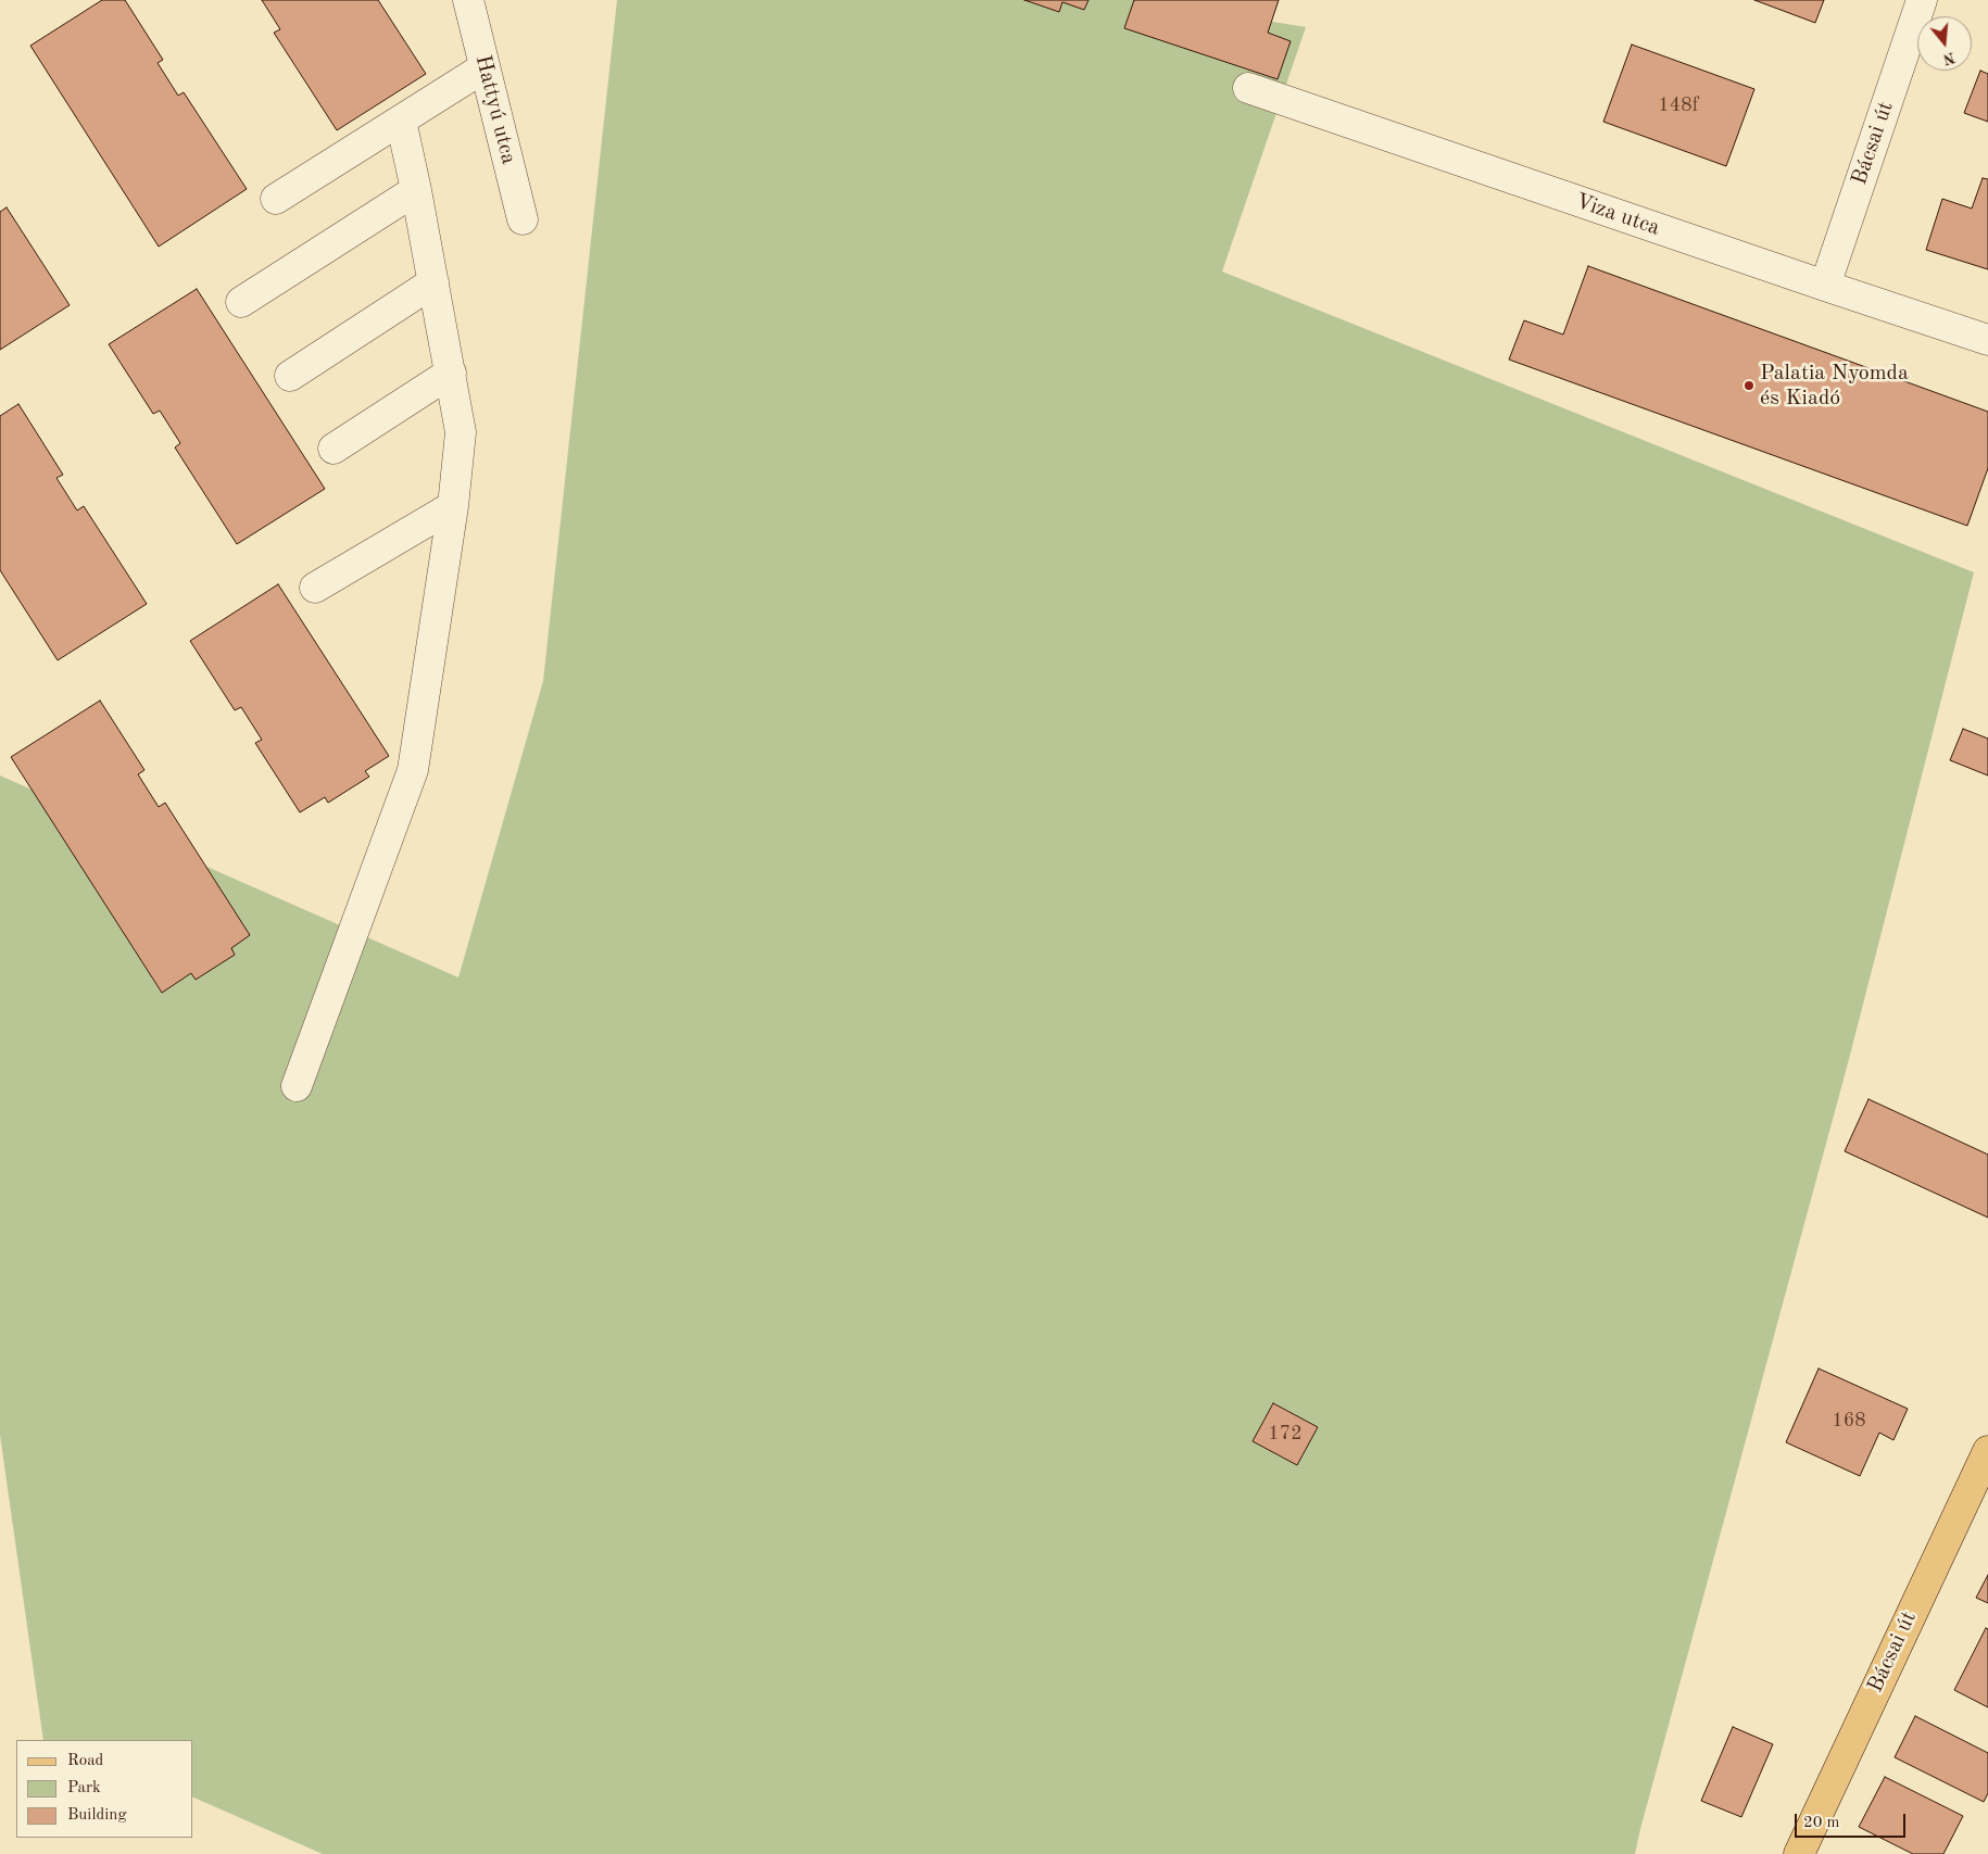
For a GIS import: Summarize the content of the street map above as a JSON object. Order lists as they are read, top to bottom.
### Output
{
  "streets": {
    "main road": ["Bácsai út"],
    "street": ["Hattyú utca", "Viza utca"]
  },
  "crossings": [
    ["Bácsai út", "Viza utca"]
  ],
  "places": ["Palatia Nyomda és Kiadó"],
  "house_numbers": ["148f", "168", "172"],
  "legend": ["Road", "Park", "Building"],
  "scale_bar": "20 m",
  "north": "bottom"
}
